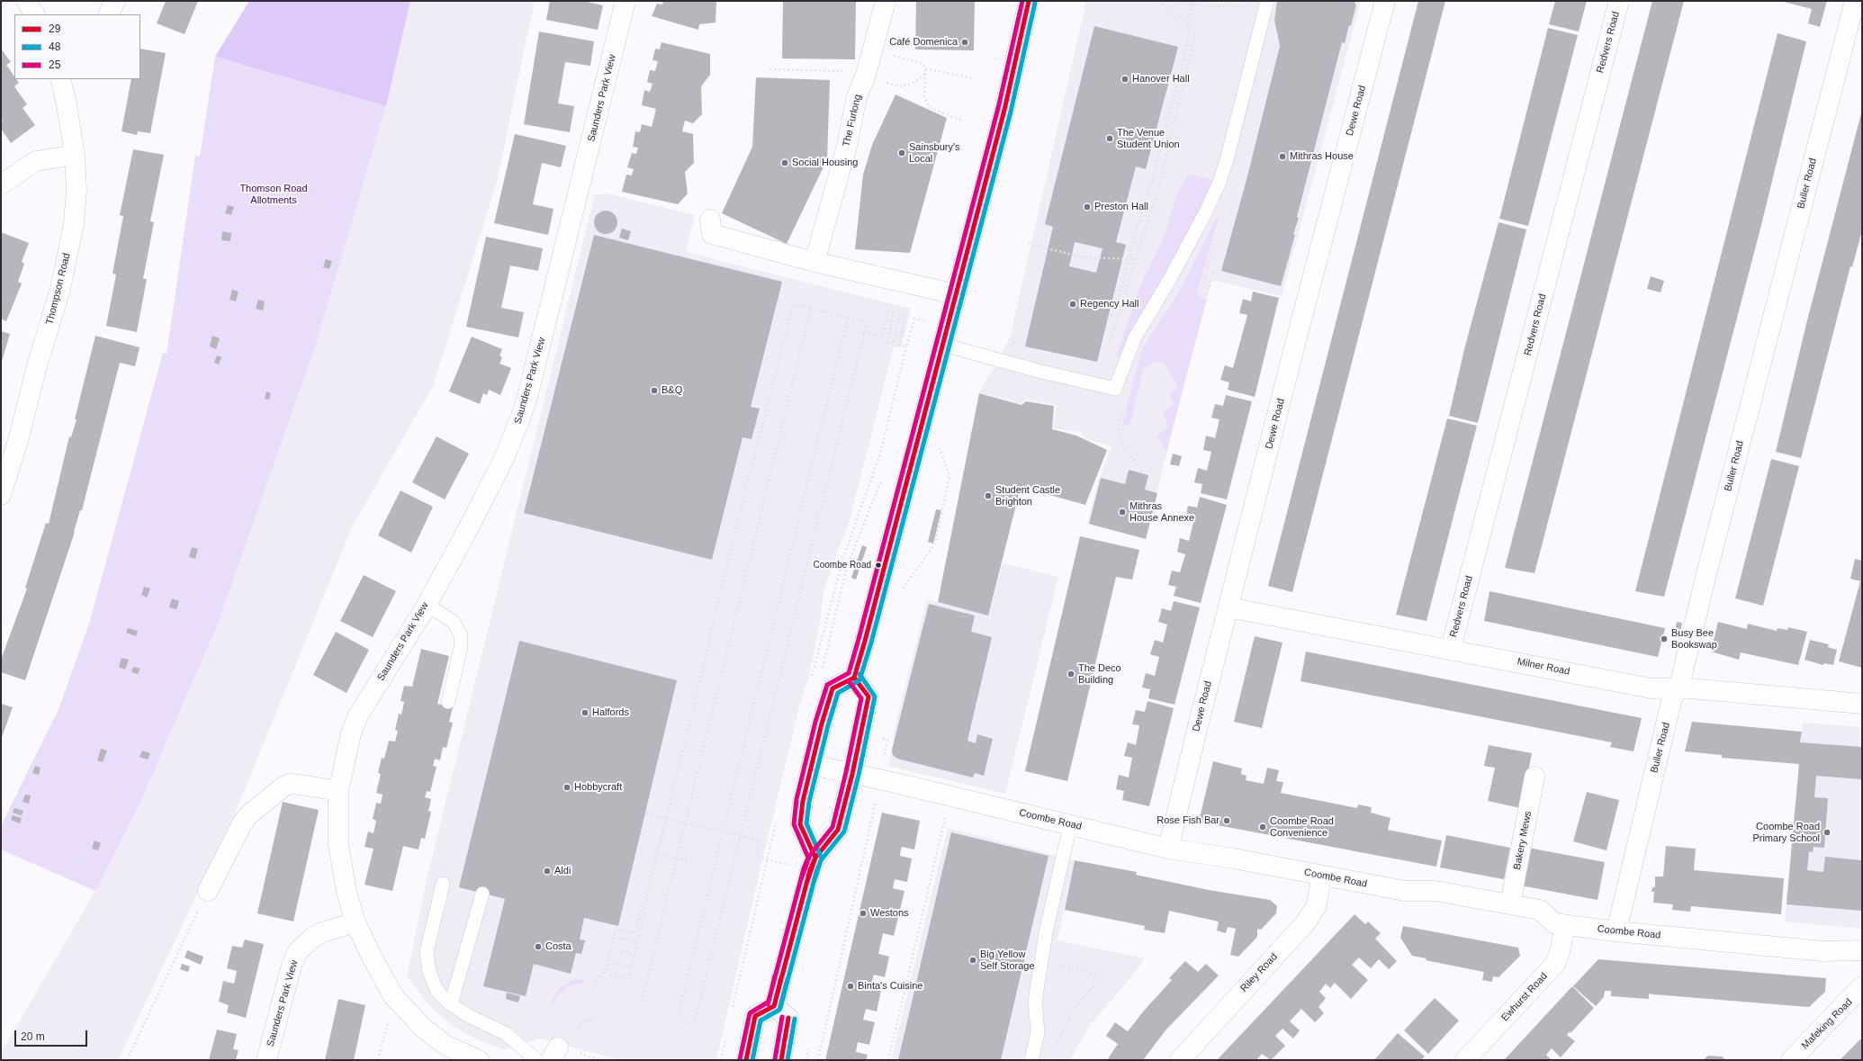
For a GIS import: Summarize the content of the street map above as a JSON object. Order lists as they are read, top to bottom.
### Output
{
  "streets": {
    "street": [
      "Redvers Road",
      "Saunders Park View",
      "Dewe Road",
      "The Furlong",
      "Buller Road",
      "Thompson Road",
      "Milner Road",
      "Coombe Road",
      "Bakery Mews",
      "Riley Road",
      "Ewhurst Road",
      "Mafeking Road"
    ]
  },
  "crossings": [
    ["Redvers Road", "Milner Road"],
    ["Dewe Road", "Milner Road"],
    ["Dewe Road", "Coombe Road"],
    ["Buller Road", "Milner Road"],
    ["Buller Road", "Coombe Road"],
    ["Coombe Road", "Bakery Mews"],
    ["Coombe Road", "Riley Road"],
    ["Coombe Road", "Ewhurst Road"]
  ],
  "parks": ["Thomson Road Allotments"],
  "places": [
    "Café Domenica",
    "Hanover Hall",
    "The Venue Student Union",
    "Sainsbury's Local",
    "Mithras House",
    "Social Housing",
    "Preston Hall",
    "Regency Hall",
    "B&Q",
    "Student Castle Brighton",
    "Mithras House Annexe",
    "Coombe Road",
    "Busy Bee Bookswap",
    "The Deco Building",
    "Halfords",
    "Hobbycraft",
    "Rose Fish Bar",
    "Coombe Road Convenience",
    "Coombe Road Primary School",
    "Aldi",
    "Westons",
    "Costa",
    "Big Yellow Self Storage",
    "Binta's Cuisine"
  ],
  "lines": ["transit line 29", "transit line 25", "transit line 48"],
  "legend": ["29", "48", "25"],
  "scale_bar": "20 m"
}
